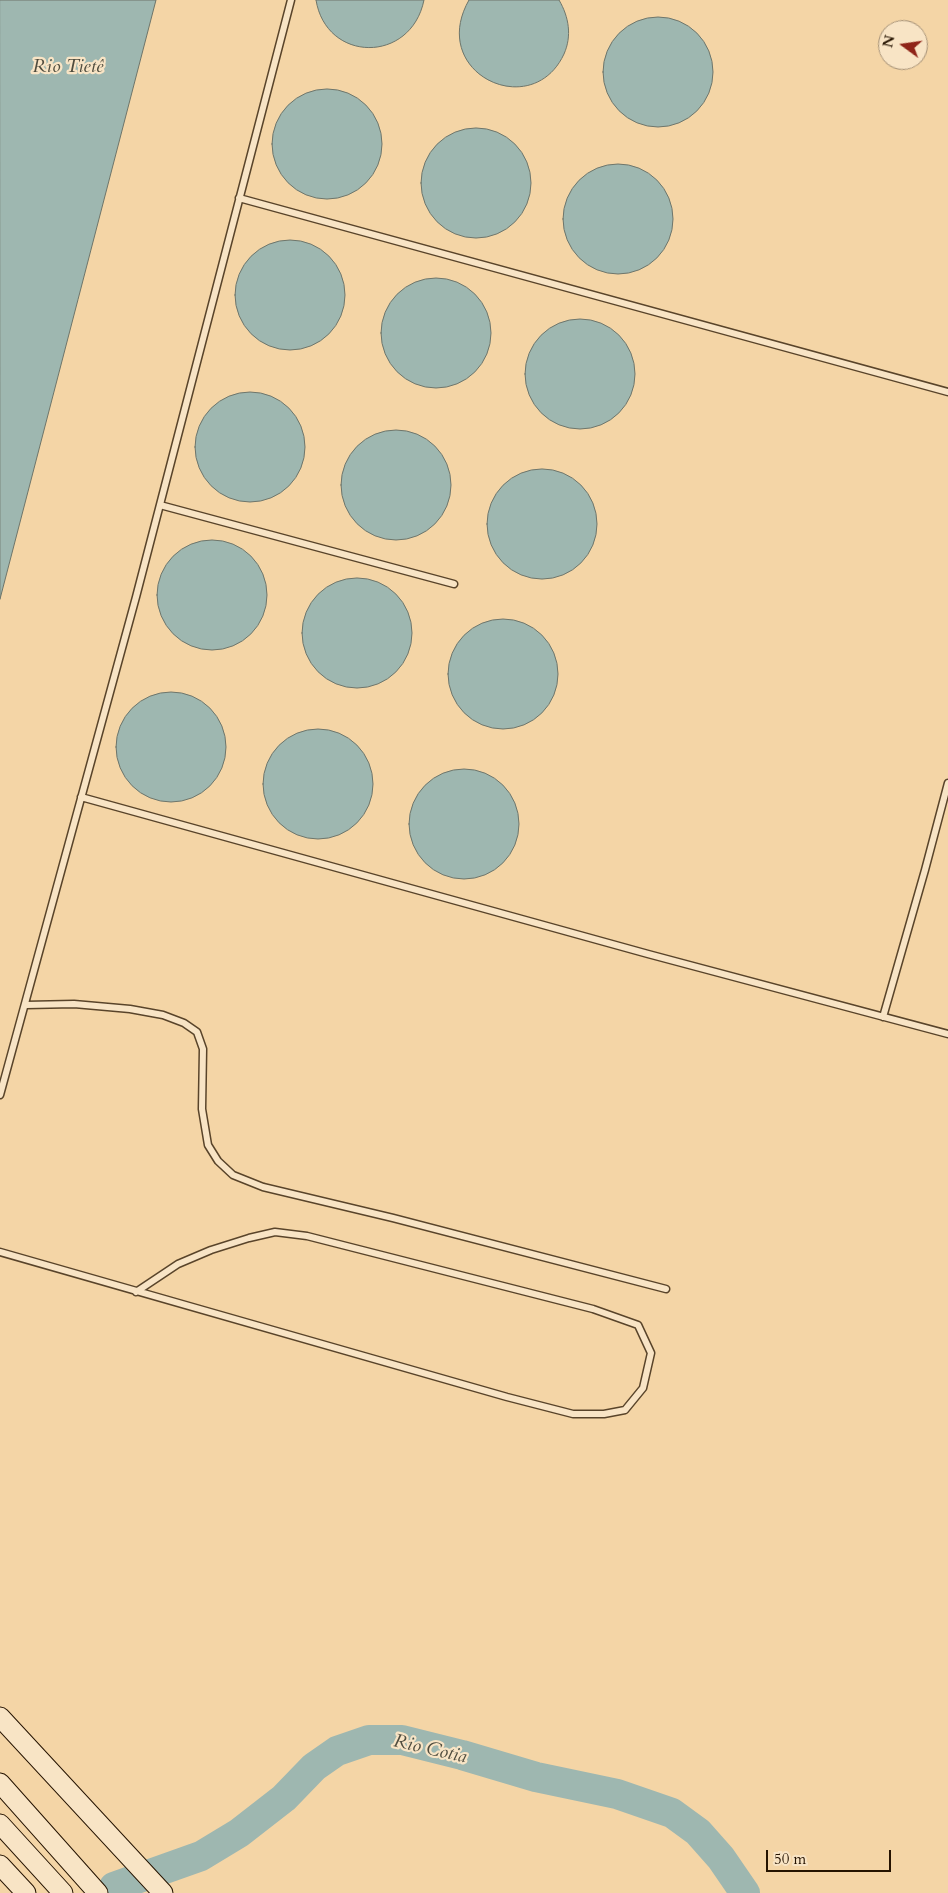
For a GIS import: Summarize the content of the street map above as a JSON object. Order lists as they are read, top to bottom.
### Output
{
  "water": ["Rio Tietê", "Rio Cotia"],
  "scale_bar": "50 m",
  "north": "left"
}
